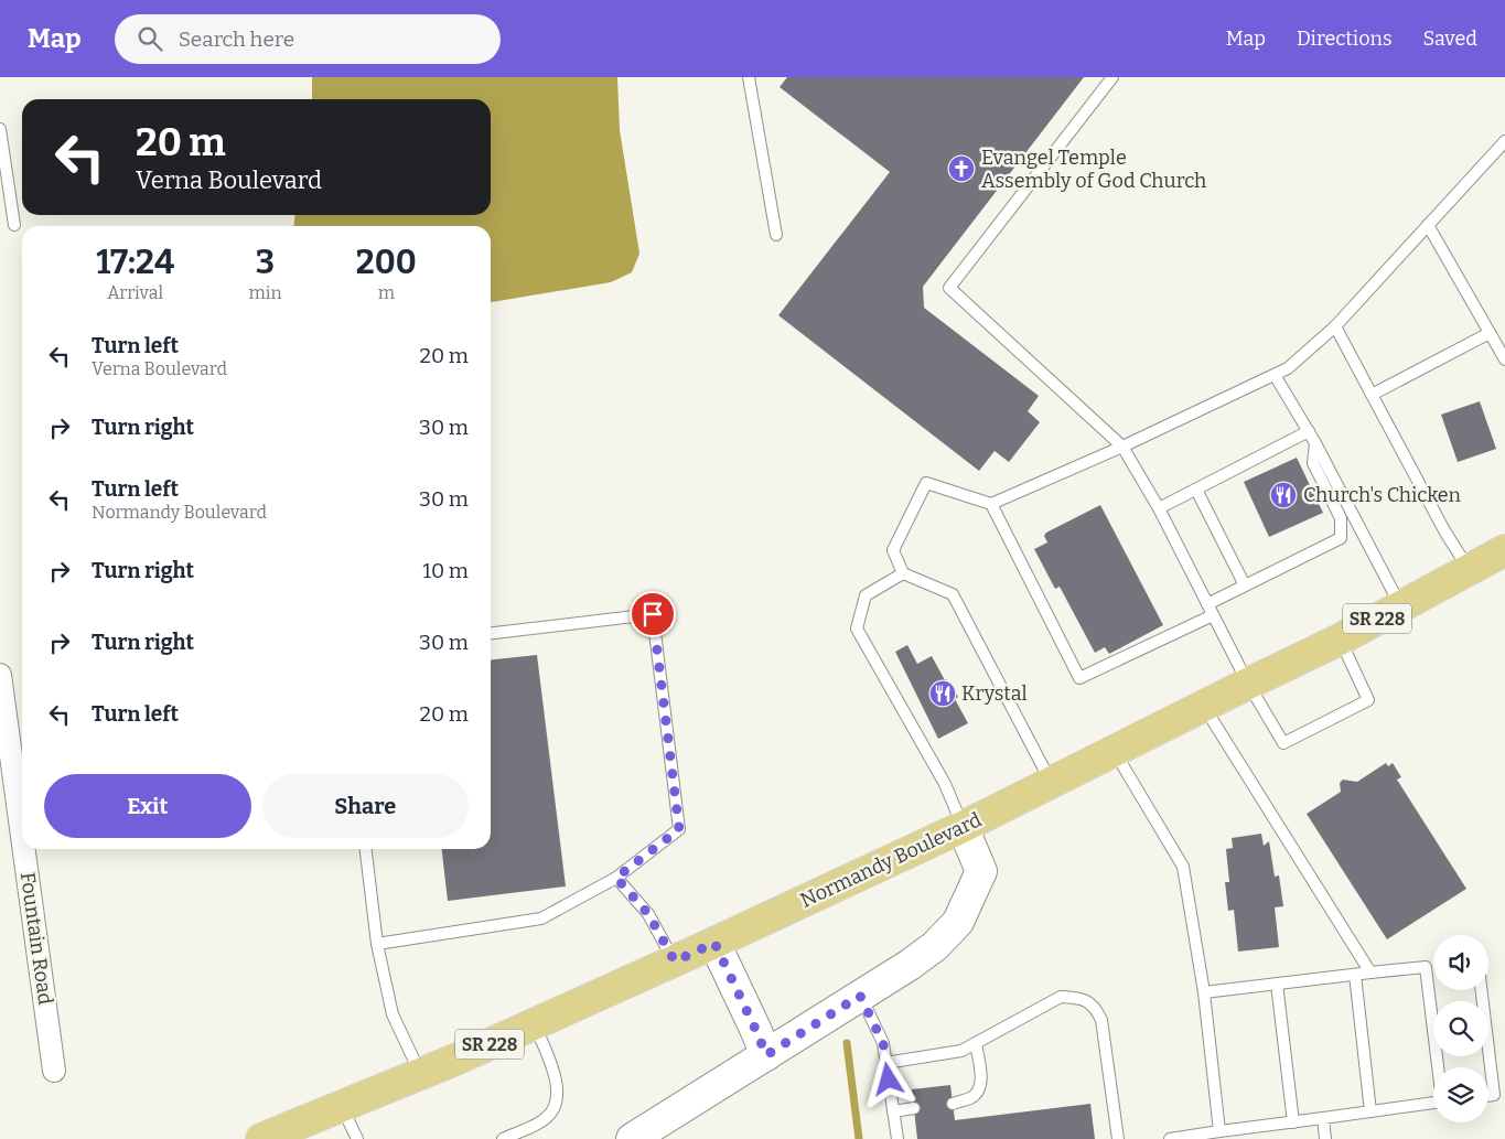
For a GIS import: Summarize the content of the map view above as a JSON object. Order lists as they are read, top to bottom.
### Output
{
  "streets": {
    "main road": ["SR 228", "Normandy Boulevard"],
    "street": ["Fountain Road"]
  },
  "places": {
    "church": ["Evangel Temple Assembly of God Church"],
    "restaurant": ["Church's Chicken", "Krystal"]
  },
  "page": {
    "header": "Map",
    "search": "Search here",
    "nav": ["Map", "Directions", "Saved"],
    "turn": ["20 m", "Verna Boulevard"],
    "eta": [
      "17:24",
      "Arrival",
      "3",
      "min",
      "200",
      "m"
    ],
    "list": [
      {
        "name": "Turn left",
        "note": "Verna Boulevard",
        "value": "20 m"
      },
      {
        "name": "Turn right",
        "value": "30 m"
      },
      {
        "name": "Turn left",
        "note": "Normandy Boulevard",
        "value": "30 m"
      },
      {
        "name": "Turn right",
        "value": "10 m"
      },
      {
        "name": "Turn right",
        "value": "30 m"
      },
      {
        "name": "Turn left",
        "value": "20 m"
      }
    ],
    "buttons": ["Exit", "Share"]
  }
}
